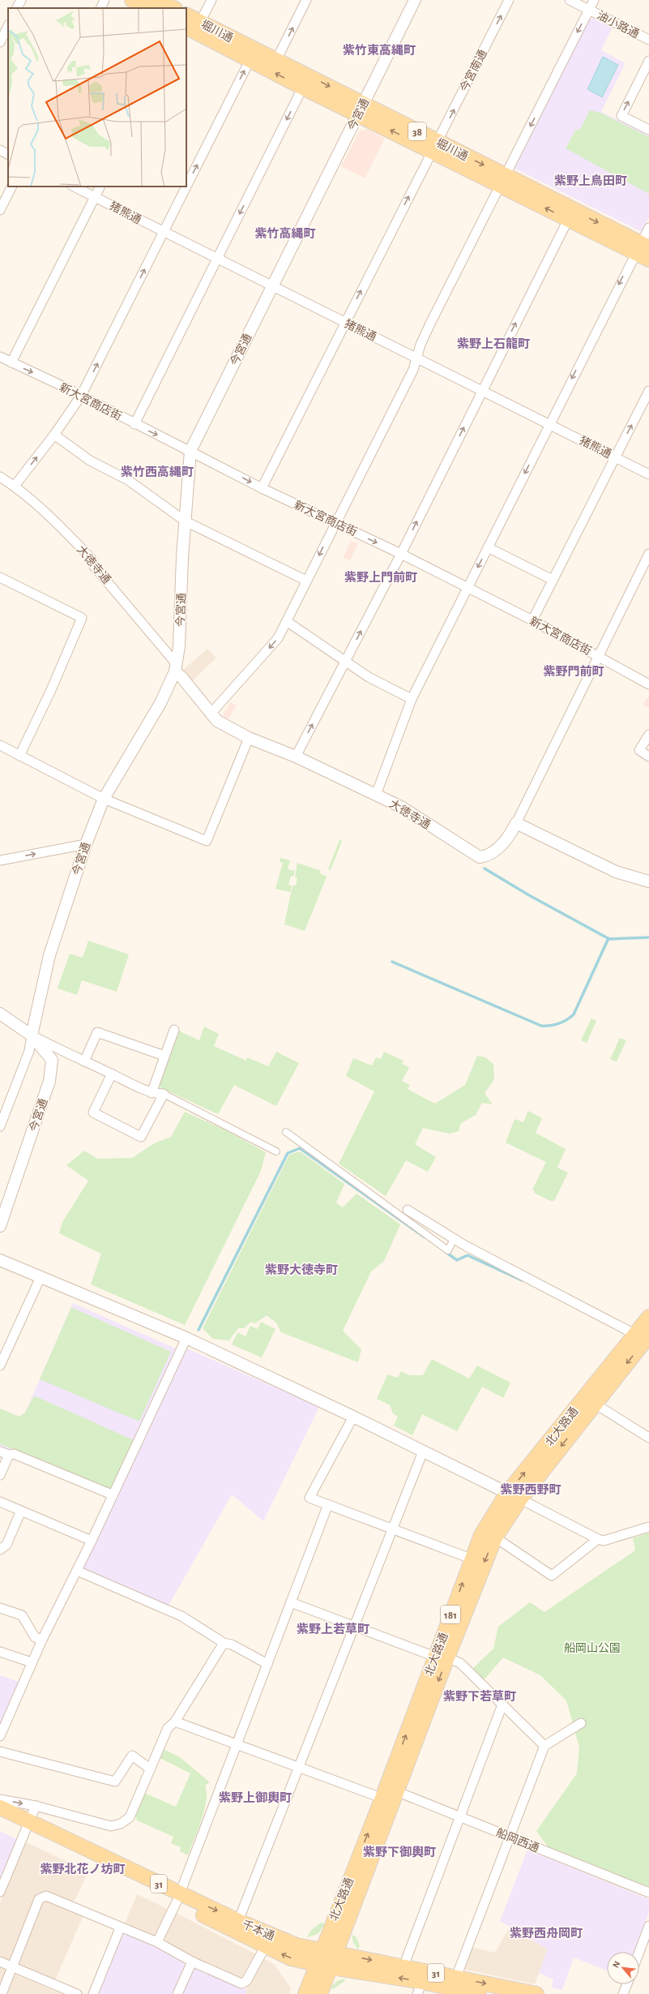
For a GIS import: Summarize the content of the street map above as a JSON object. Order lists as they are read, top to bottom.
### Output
{
  "streets": {
    "main road": [
      "堀川通",
      "38",
      "北大路通",
      "181",
      "31",
      "千本通"
    ],
    "street": [
      "油小路通",
      "今宮南通",
      "今宮通",
      "猪熊通",
      "新大宮商店街",
      "大徳寺通",
      "船岡西通"
    ]
  },
  "crossings": [
    ["堀川通", "今宮南通"],
    ["堀川通", "今宮通"],
    ["今宮南通", "猪熊通"],
    ["今宮南通", "新大宮商店街"],
    ["今宮通", "猪熊通"],
    ["今宮通", "新大宮商店街"],
    ["今宮通", "大徳寺通"],
    ["北大路通", "船岡西通"],
    ["北大路通", "千本通"]
  ],
  "districts": [
    "紫竹東高縄町",
    "紫野上鳥田町",
    "紫竹高縄町",
    "紫野上石龍町",
    "紫竹西高縄町",
    "紫野上門前町",
    "紫野門前町",
    "紫野大徳寺町",
    "紫野西野町",
    "紫野上若草町",
    "紫野下若草町",
    "紫野上御輿町",
    "紫野下御輿町",
    "紫野北花ノ坊町",
    "紫野西舟岡町"
  ],
  "parks": ["船岡山公園"],
  "north": "top left"
}
